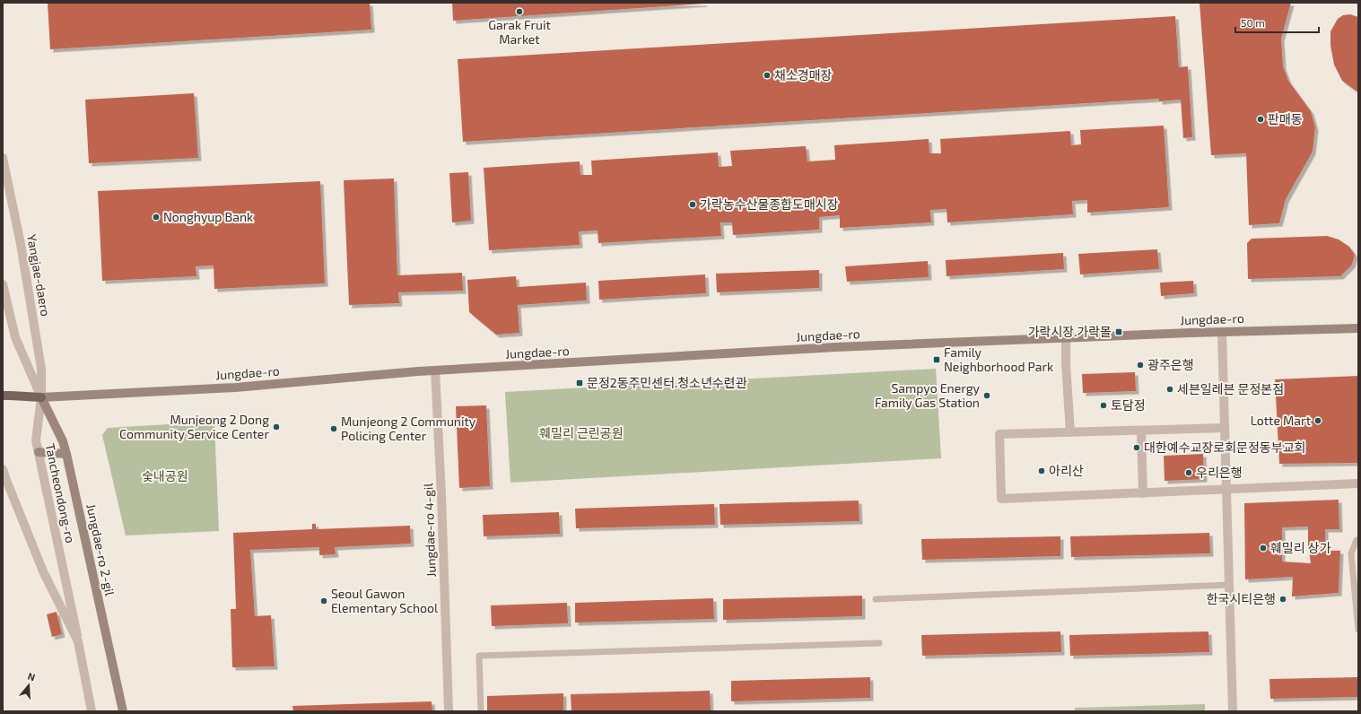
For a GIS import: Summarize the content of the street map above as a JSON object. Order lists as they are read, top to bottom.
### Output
{
  "streets": {
    "main road": ["Jungdae-ro", "Jungdae-ro 2-gil"],
    "street": ["Yangjae-daero", "Tancheondong-ro", "Jungdae-ro 4-gil"]
  },
  "crossings": [
    ["Yangjae-daero", "Jungdae-ro"],
    ["Yangjae-daero", "Tancheondong-ro"],
    ["Yangjae-daero", "Jungdae-ro 2-gil"],
    ["Jungdae-ro", "Tancheondong-ro"],
    ["Jungdae-ro", "Jungdae-ro 4-gil"],
    ["Jungdae-ro", "Jungdae-ro 2-gil"],
    ["Tancheondong-ro", "Jungdae-ro 2-gil"]
  ],
  "parks": ["훼밀리 근린공원", "숯내공원"],
  "places": {
    "other": [
      "Garak Fruit Market",
      "채소경매장",
      "판매동",
      "가락농수산물종합도매시장",
      "Nonghyup Bank",
      "광주은행",
      "세븐일레븐 문정본점",
      "Sampyo Energy Family Gas Station",
      "토담정",
      "Lotte Mart",
      "Munjeong 2 Dong Community Service Center",
      "Munjeong 2 Community Policing Center",
      "대한예수교장로회문정동부교회",
      "아리산",
      "우리은행",
      "훼밀리 상가",
      "한국시티은행",
      "Seoul Gawon Elementary School"
    ],
    "transit": ["가락시장.가락몰", "Family Neighborhood Park", "문정2동주민센터.청소년수련관"]
  },
  "scale_bar": "50 m",
  "north": "top"
}
